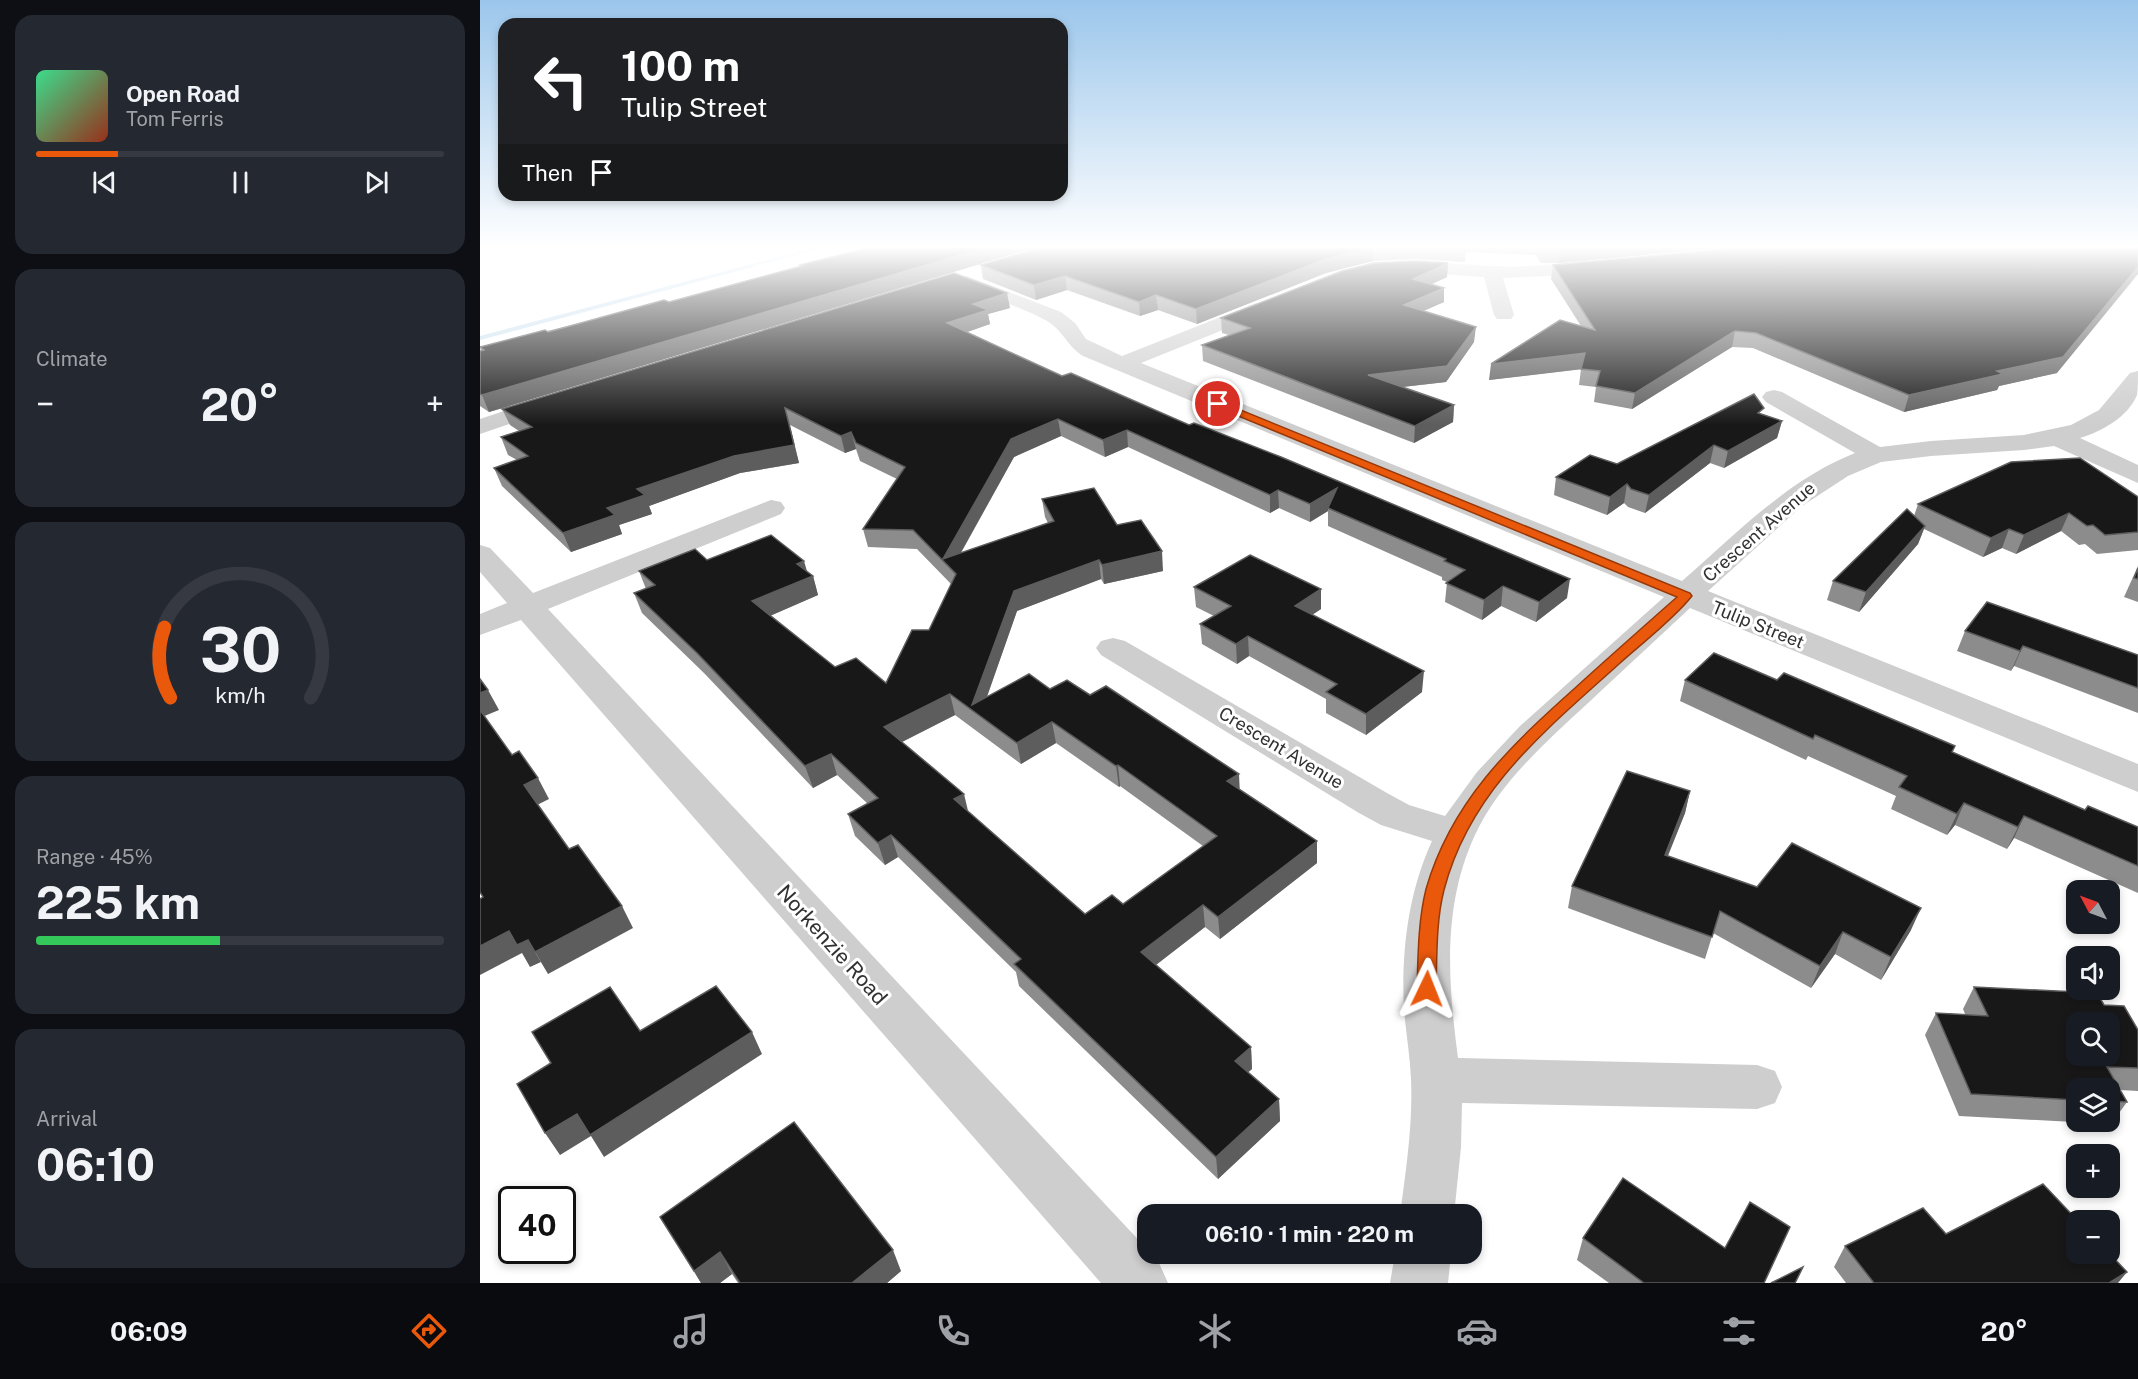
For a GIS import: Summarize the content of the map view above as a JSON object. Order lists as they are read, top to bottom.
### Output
{
  "streets": {
    "street": ["Crescent Avenue", "Tulip Street", "Norkenzie Road"]
  },
  "crossings": [
    ["Crescent Avenue", "Tulip Street"]
  ],
  "north": "top left",
  "page": {
    "turn": ["100 m", "Tulip Street"],
    "song": ["Open Road", "Tom Ferris"],
    "then": "Then",
    "tile": [
      "Climate",
      ["Range · 45%", "225 km"],
      ["Arrival", "06:10"]
    ],
    "heat": ["−", "20°", "+"],
    "map_buttons": ["+", "−"],
    "limit": "40",
    "trip": "06:10 · 1 min · 220 m",
    "tabs": ["06:09", "20°"],
    "gauge": ["30", "km/h"]
  }
}
